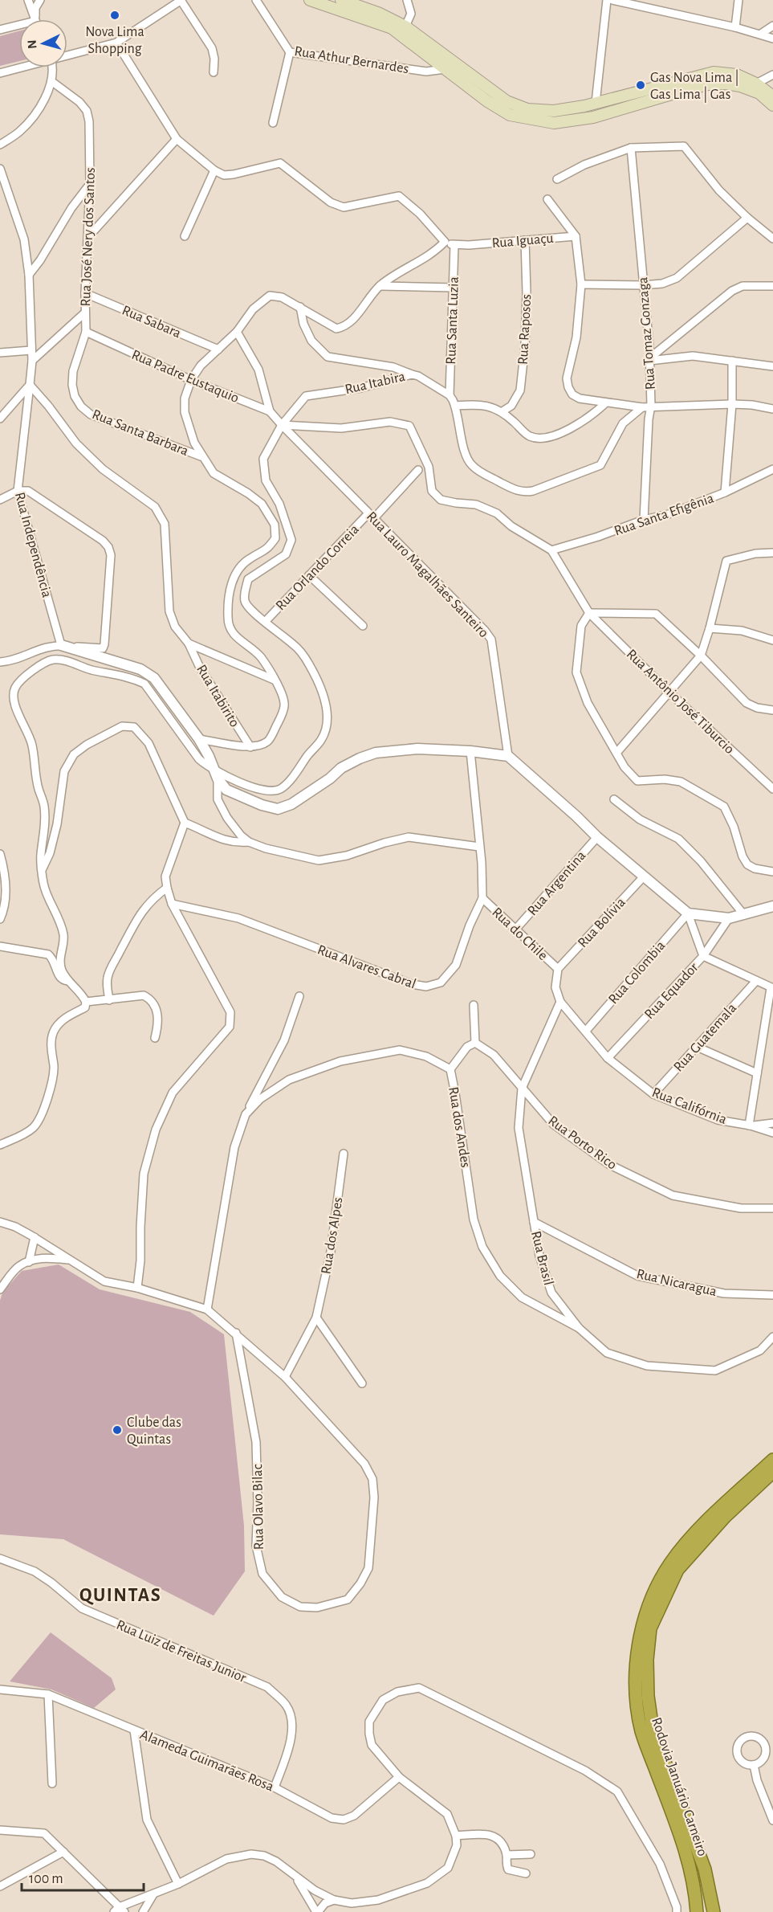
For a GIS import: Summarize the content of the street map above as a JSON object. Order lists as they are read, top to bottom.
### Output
{
  "streets": {
    "highway": ["Rodovia Januário Carneiro"],
    "street": [
      "Rua Athur Bernardes",
      "Rua José Nery dos Santos",
      "Rua Iguaçu",
      "Rua Santa Luzia",
      "Rua Sabara",
      "Rua Raposos",
      "Rua Tomaz Gonzaga",
      "Rua Padre Eustaquio",
      "Rua Itabira",
      "Rua Santa Barbara",
      "Rua Santa Efigênia",
      "Rua Independência",
      "Rua Orlando Correia",
      "Rua Lauro Magalhães Santeiro",
      "Rua Itabirito",
      "Rua Antônio José Tiburcio",
      "Rua Argentina",
      "Rua Bolívia",
      "Rua do Chile",
      "Rua Alvares Cabral",
      "Rua Colombia",
      "Rua Equador",
      "Rua Guatemala",
      "Rua Califórnia",
      "Rua dos Andes",
      "Rua Porto Rico",
      "Rua dos Alpes",
      "Rua Brasil",
      "Rua Nicaragua",
      "Rua Olavo Bilac",
      "Rua Luiz de Freitas Junior",
      "Alameda Guimarães Rosa"
    ]
  },
  "crossings": [
    ["Rua José Nery dos Santos", "Rua Sabara"],
    ["Rua José Nery dos Santos", "Rua Padre Eustaquio"],
    ["Rua José Nery dos Santos", "Rua Santa Barbara"],
    ["Rua Iguaçu", "Rua Santa Luzia"],
    ["Rua Iguaçu", "Rua Raposos"],
    ["Rua Santa Luzia", "Rua Itabira"],
    ["Rua Tomaz Gonzaga", "Rua Santa Efigênia"],
    ["Rua Padre Eustaquio", "Rua Itabira"],
    ["Rua Padre Eustaquio", "Rua Lauro Magalhães Santeiro"],
    ["Rua Itabira", "Rua Orlando Correia"],
    ["Rua Itabira", "Rua Lauro Magalhães Santeiro"],
    ["Rua Santa Efigênia", "Rua Antônio José Tiburcio"],
    ["Rua Independência", "Rua Itabirito"],
    ["Rua Orlando Correia", "Rua Lauro Magalhães Santeiro"],
    ["Rua Argentina", "Rua do Chile"],
    ["Rua Bolívia", "Rua do Chile"],
    ["Rua do Chile", "Rua Alvares Cabral"],
    ["Rua Colombia", "Rua Califórnia"],
    ["Rua Equador", "Rua Califórnia"],
    ["Rua Guatemala", "Rua Califórnia"],
    ["Rua Califórnia", "Rua Brasil"],
    ["Rua dos Andes", "Rua Brasil"],
    ["Rua Porto Rico", "Rua Brasil"],
    ["Rua dos Alpes", "Rua Olavo Bilac"],
    ["Rua Brasil", "Rua Nicaragua"],
    ["Rua Luiz de Freitas Junior", "Alameda Guimarães Rosa"]
  ],
  "districts": ["QUINTAS"],
  "places": ["Nova Lima Shopping", "Gas Nova Lima | Gas Lima | Gas", "Clube das Quintas"],
  "scale_bar": "100 m",
  "north": "left"
}
